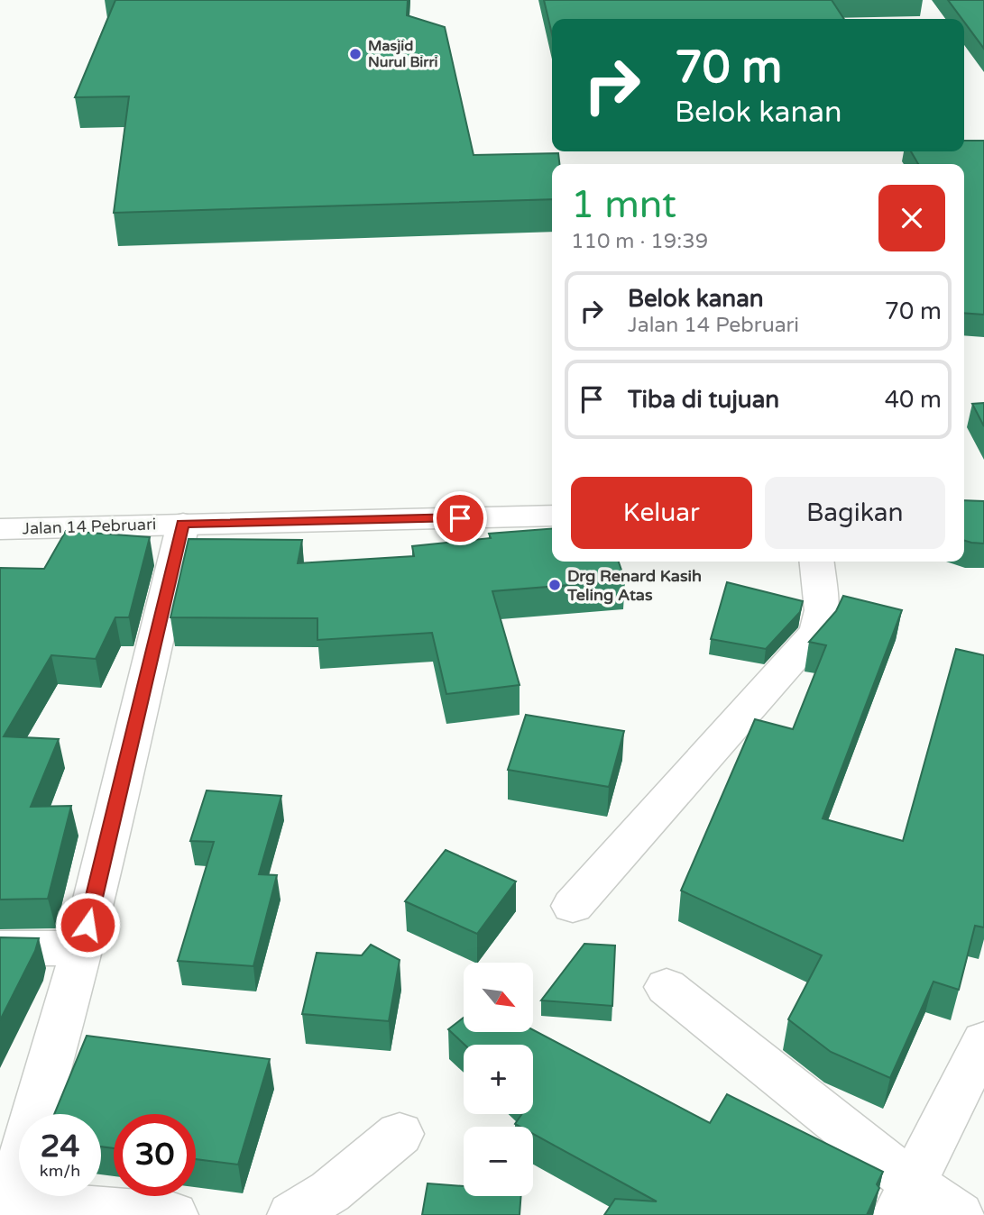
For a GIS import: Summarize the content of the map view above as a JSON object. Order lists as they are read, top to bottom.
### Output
{
  "streets": {
    "street": ["Jalan 14 Pebruari"]
  },
  "places": ["Masjid Nurul Birri", "Drg Renard Kasih Teling Atas"],
  "north": "bottom right",
  "page": {
    "turn": ["70 m", "Belok kanan"],
    "heading": ["1 mnt", "110 m · 19:39"],
    "list": [
      {
        "name": "Belok kanan",
        "note": "Jalan 14 Pebruari",
        "value": "70 m"
      },
      {
        "name": "Tiba di tujuan",
        "value": "40 m"
      }
    ],
    "buttons": ["Keluar", "Bagikan"],
    "map_buttons": ["+", "−"],
    "speed": "24 km/h",
    "limit": "30"
  }
}
